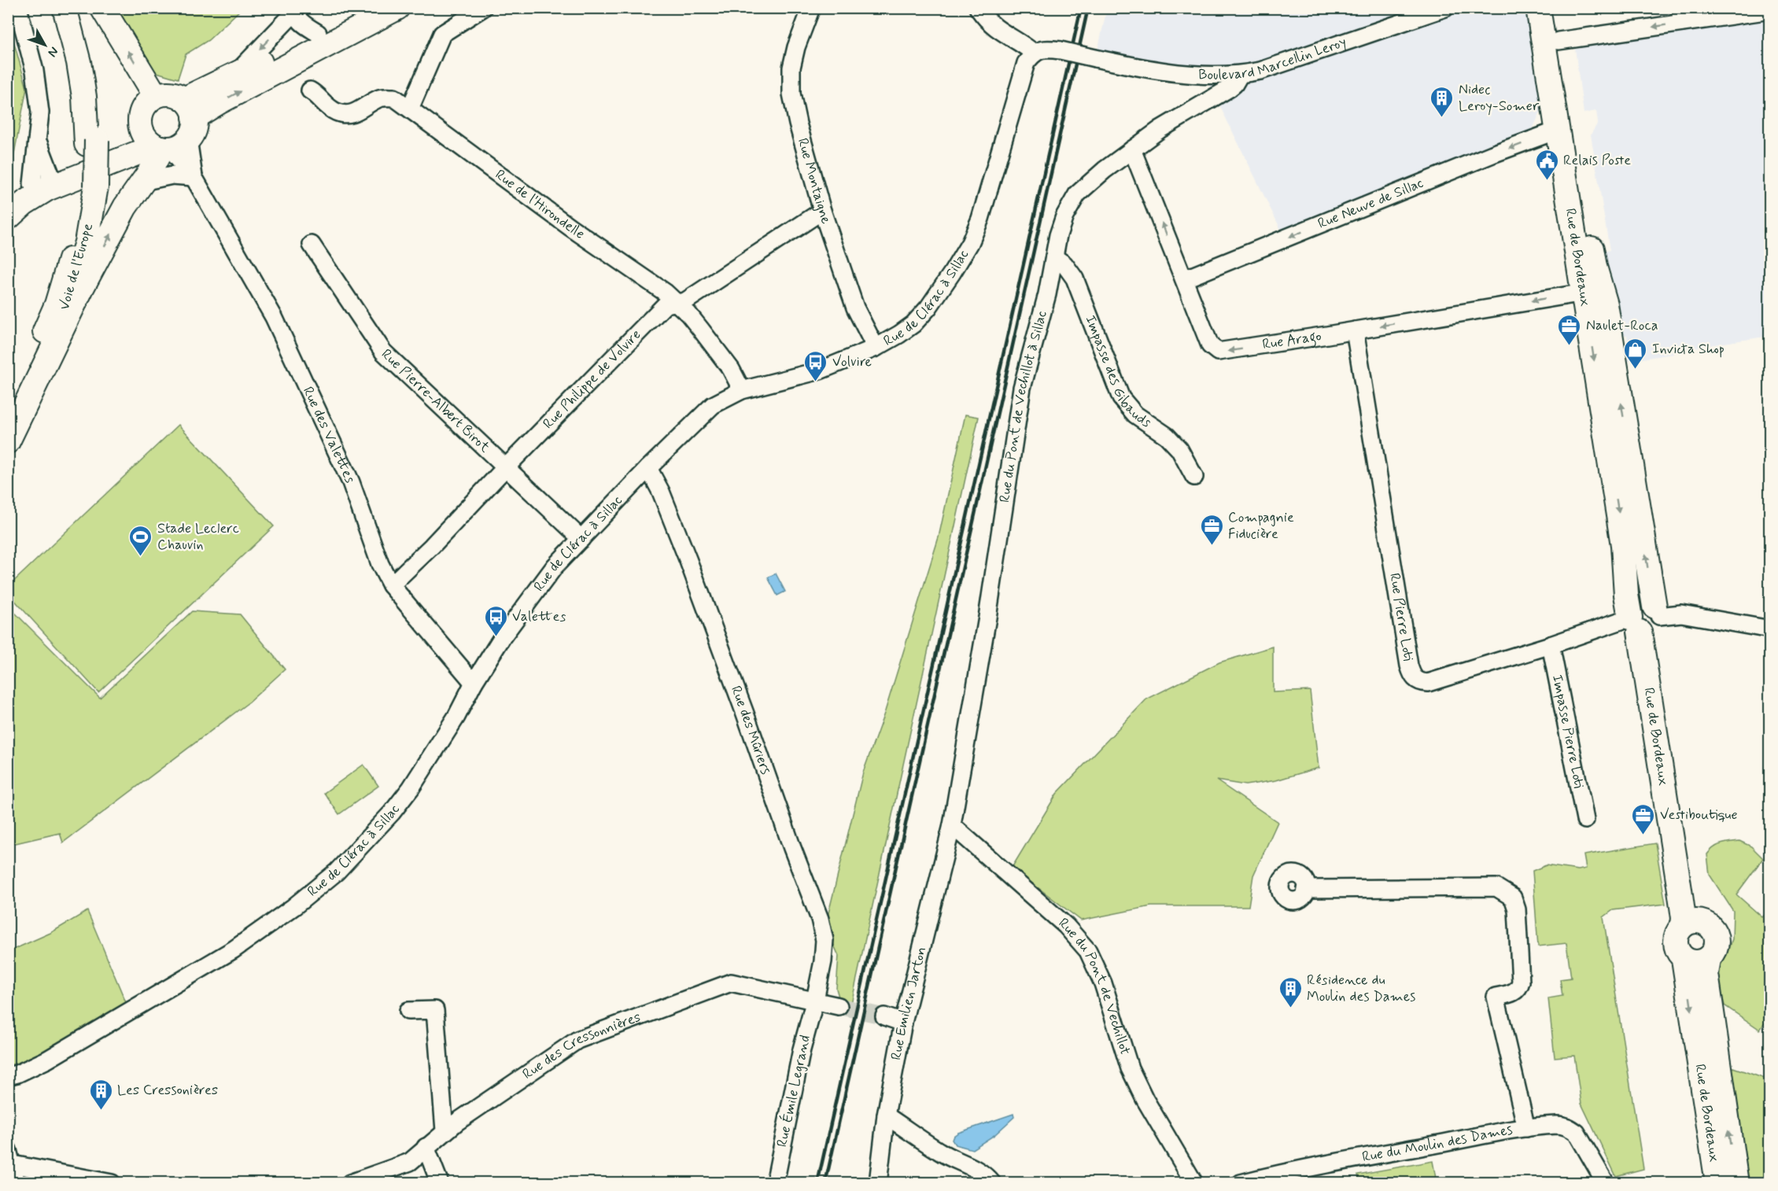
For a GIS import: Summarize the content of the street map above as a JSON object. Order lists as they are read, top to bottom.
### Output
{
  "streets": {
    "main road": ["Rue de Bordeaux", "Voie de l'Europe"],
    "street": [
      "Boulevard Marcellin Leroy",
      "Rue Montaigne",
      "Rue Neuve de Sillac",
      "Rue de l'Hirondelle",
      "Rue de Clérac à Sillac",
      "Rue Arago",
      "Impasse des Gibauds",
      "Rue Philippe de Volvire",
      "Rue Pierre-Albert Birot",
      "Rue du Pont de Vechillot à Sillac",
      "Rue des Valettes",
      "Rue Pierre Loti",
      "Rue des Mûriers",
      "Impasse Pierre Loti",
      "Rue du Pont de Vechillot",
      "Rue Emilien Jarton",
      "Rue des Cressonnières",
      "Rue Émile Legrand",
      "Rue du Moulin des Dames"
    ]
  },
  "crossings": [
    ["Boulevard Marcellin Leroy", "Rue de Clérac à Sillac"],
    ["Boulevard Marcellin Leroy", "Rue du Pont de Vechillot à Sillac"],
    ["Rue Montaigne", "Rue de Clérac à Sillac"],
    ["Rue Montaigne", "Rue Philippe de Volvire"],
    ["Rue Neuve de Sillac", "Rue de Bordeaux"],
    ["Rue Neuve de Sillac", "Rue Arago"],
    ["Rue de l'Hirondelle", "Rue de Clérac à Sillac"],
    ["Rue de l'Hirondelle", "Rue Philippe de Volvire"],
    ["Rue de Bordeaux", "Rue Arago"],
    ["Rue de Bordeaux", "Rue Pierre Loti"],
    ["Rue de Clérac à Sillac", "Rue Pierre-Albert Birot"],
    ["Rue de Clérac à Sillac", "Rue des Valettes"],
    ["Rue de Clérac à Sillac", "Rue des Mûriers"],
    ["Rue Arago", "Rue du Pont de Vechillot à Sillac"],
    ["Rue Arago", "Rue Pierre Loti"],
    ["Impasse des Gibauds", "Rue du Pont de Vechillot à Sillac"],
    ["Rue Philippe de Volvire", "Rue Pierre-Albert Birot"],
    ["Rue Philippe de Volvire", "Rue des Valettes"],
    ["Rue du Pont de Vechillot à Sillac", "Rue du Pont de Vechillot"],
    ["Rue du Pont de Vechillot à Sillac", "Rue Emilien Jarton"],
    ["Rue Pierre Loti", "Impasse Pierre Loti"],
    ["Rue des Mûriers", "Rue des Cressonnières"],
    ["Rue des Mûriers", "Rue Émile Legrand"],
    ["Rue du Pont de Vechillot", "Rue Emilien Jarton"],
    ["Rue des Cressonnières", "Rue Émile Legrand"]
  ],
  "one_way": ["Rue Neuve de Sillac", "Rue Arago"],
  "places": {
    "building": ["Nidec Leroy-Somer", "Résidence du Moulin des Dames", "Les Cressonières"],
    "public building": ["Relais Poste"],
    "office": ["Naulet-Roca", "Compagnie Fiducière", "Vestiboutique"],
    "shop": ["Invicta Shop"],
    "bus stop": ["Volvire", "Valettes"],
    "sports": ["Stade Leclerc Chauvin"]
  },
  "north": "bottom right"
}
